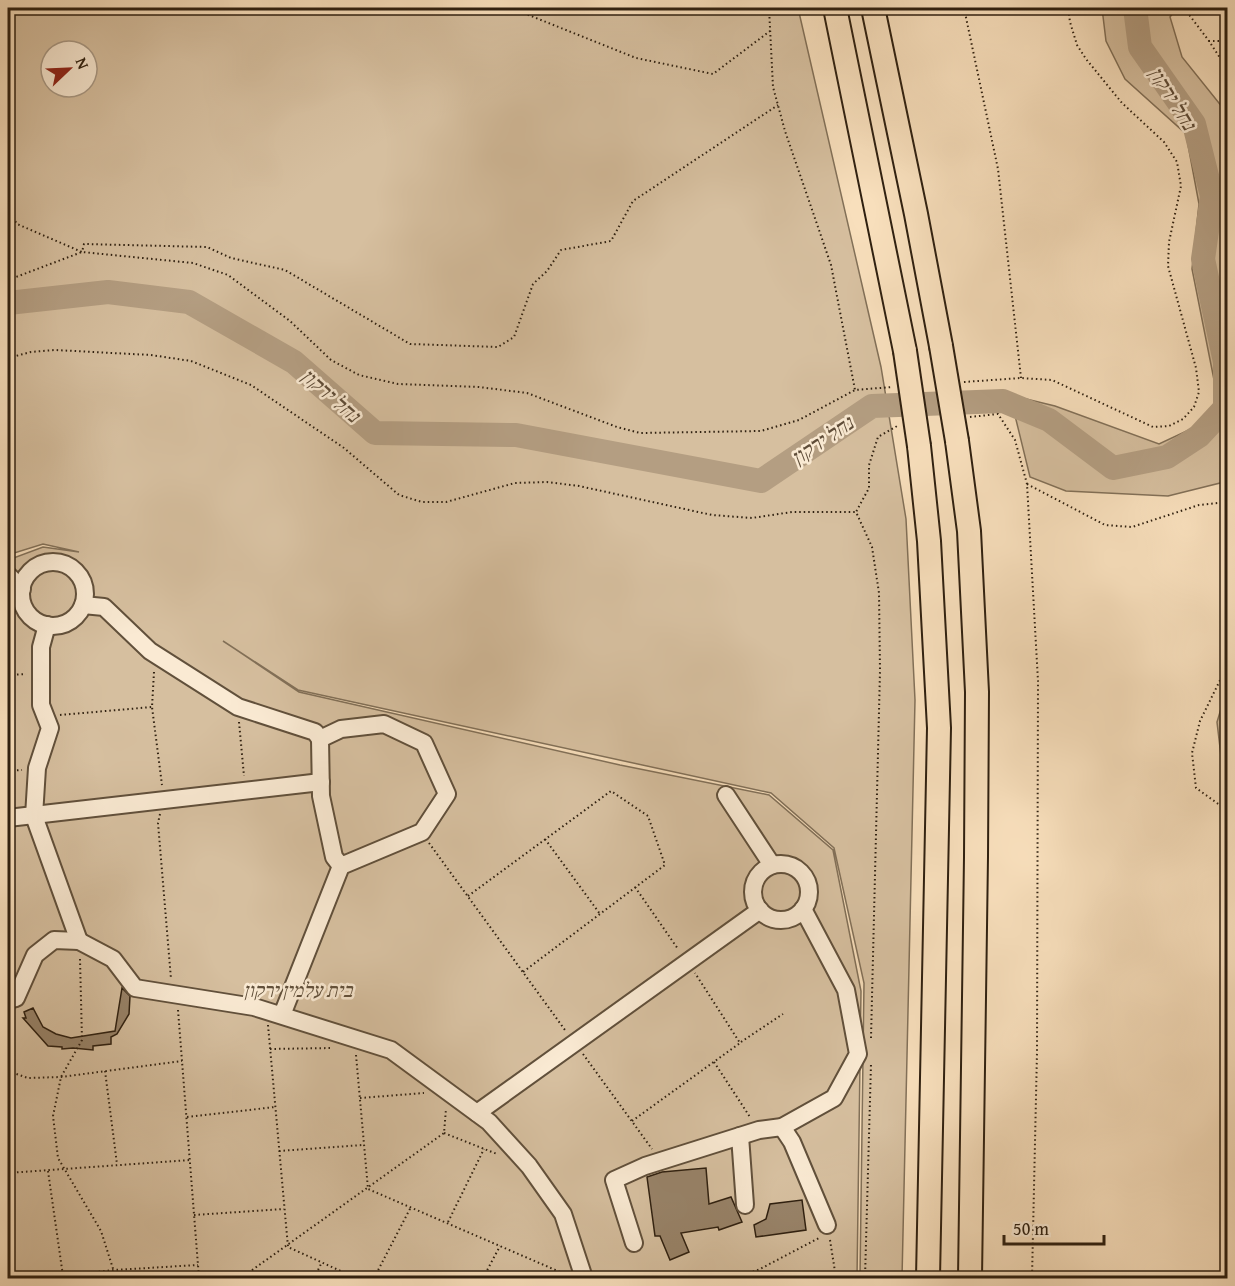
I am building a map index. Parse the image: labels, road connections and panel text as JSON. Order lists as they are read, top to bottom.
{
  "water": ["נחל ירקון"],
  "parks": ["בית עלמין ירקון"],
  "scale_bar": "50 m",
  "north": "top right"
}
